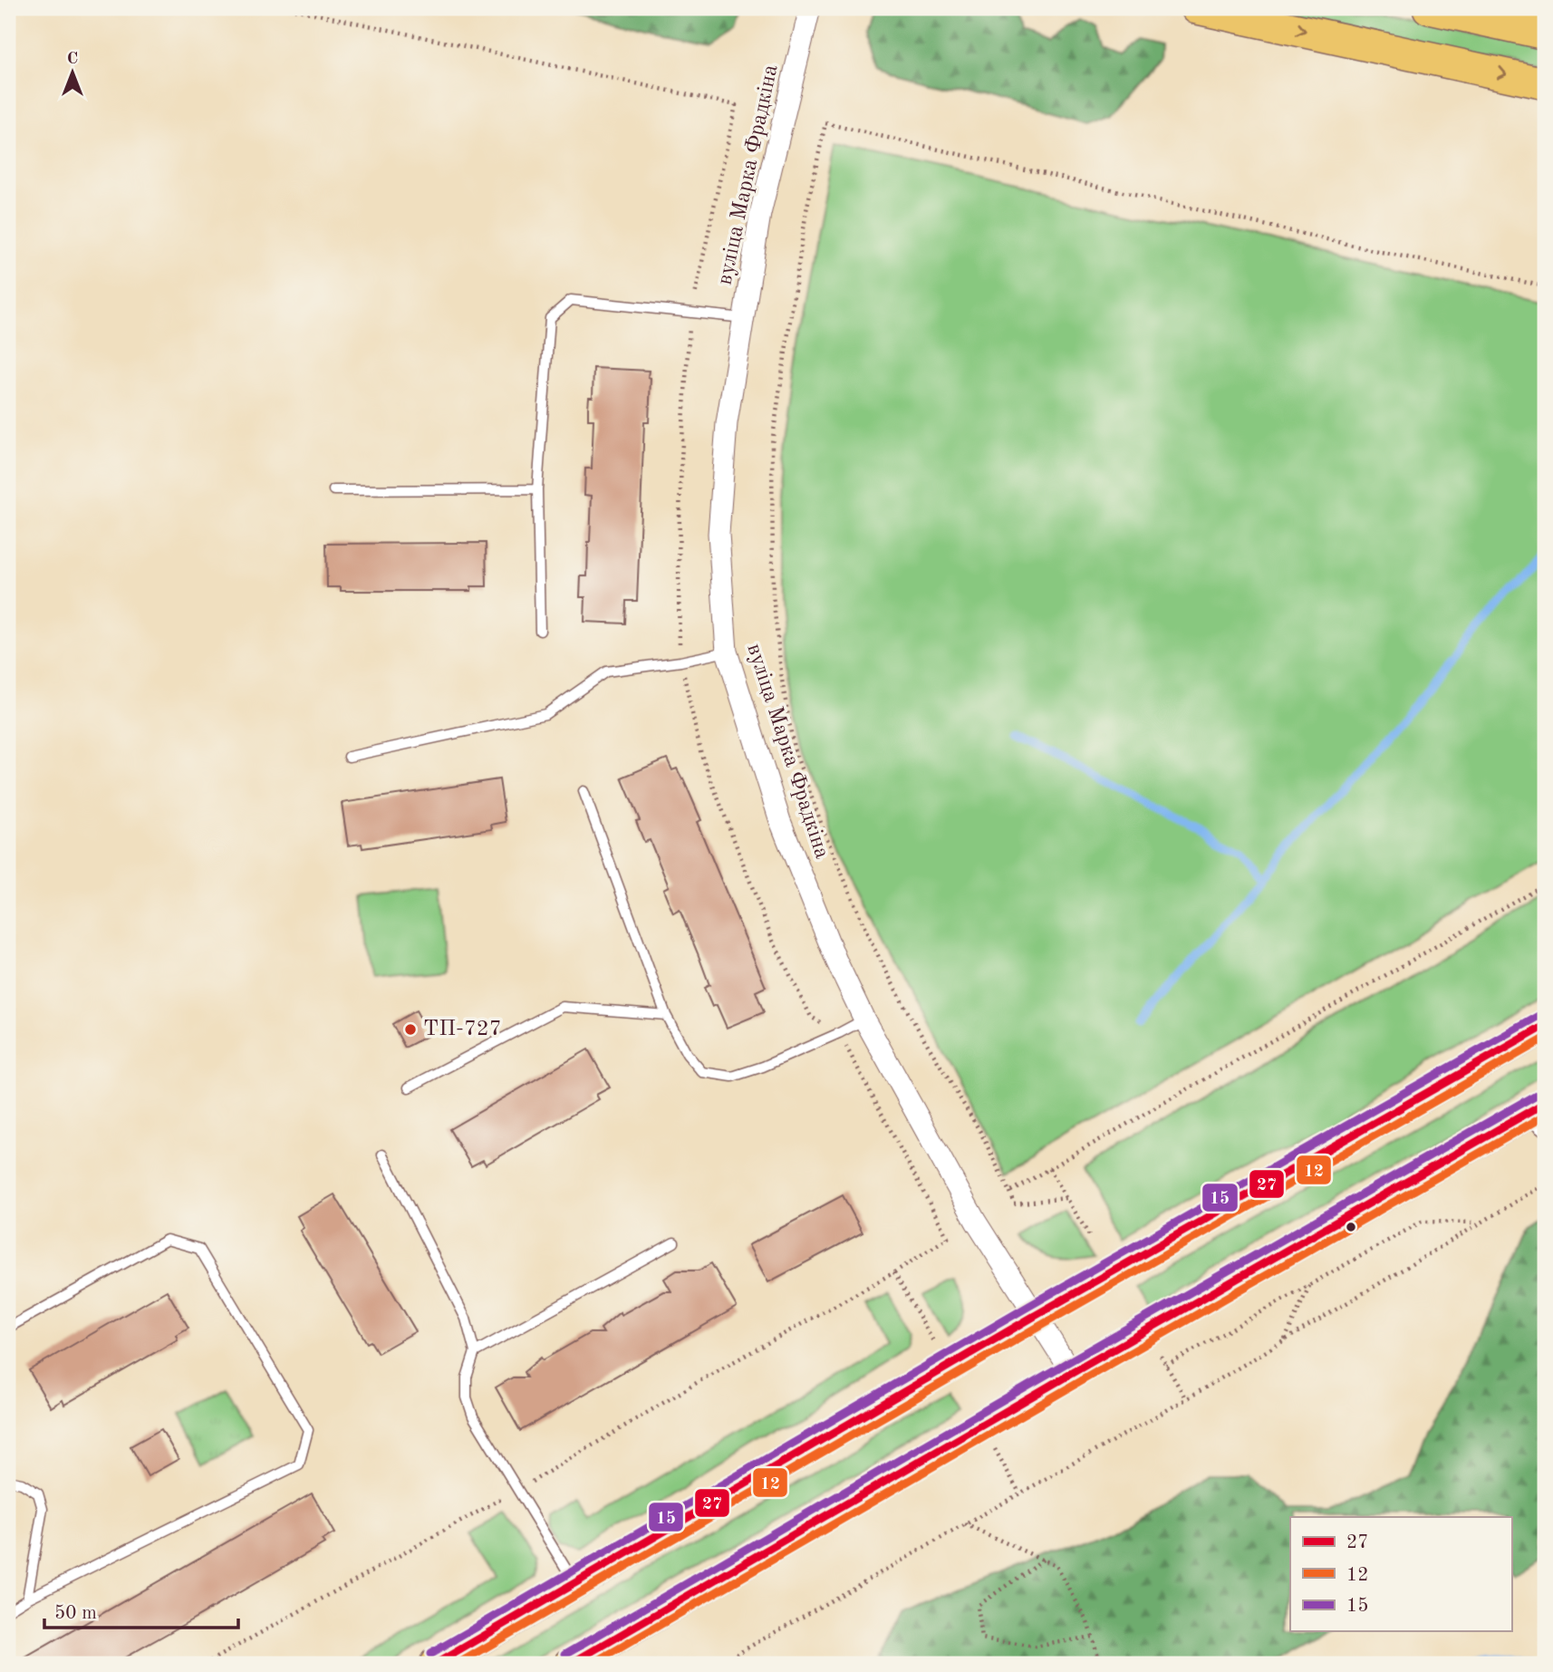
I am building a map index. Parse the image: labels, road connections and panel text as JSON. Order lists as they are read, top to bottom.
{
  "streets": {
    "street": ["вуліца Марка Фрадкіна"]
  },
  "places": ["ТП-727"],
  "lines": ["transit line 15", "transit line 27", "transit line 12"],
  "legend": ["27", "12", "15"],
  "scale_bar": "50 m",
  "north": "top"
}
